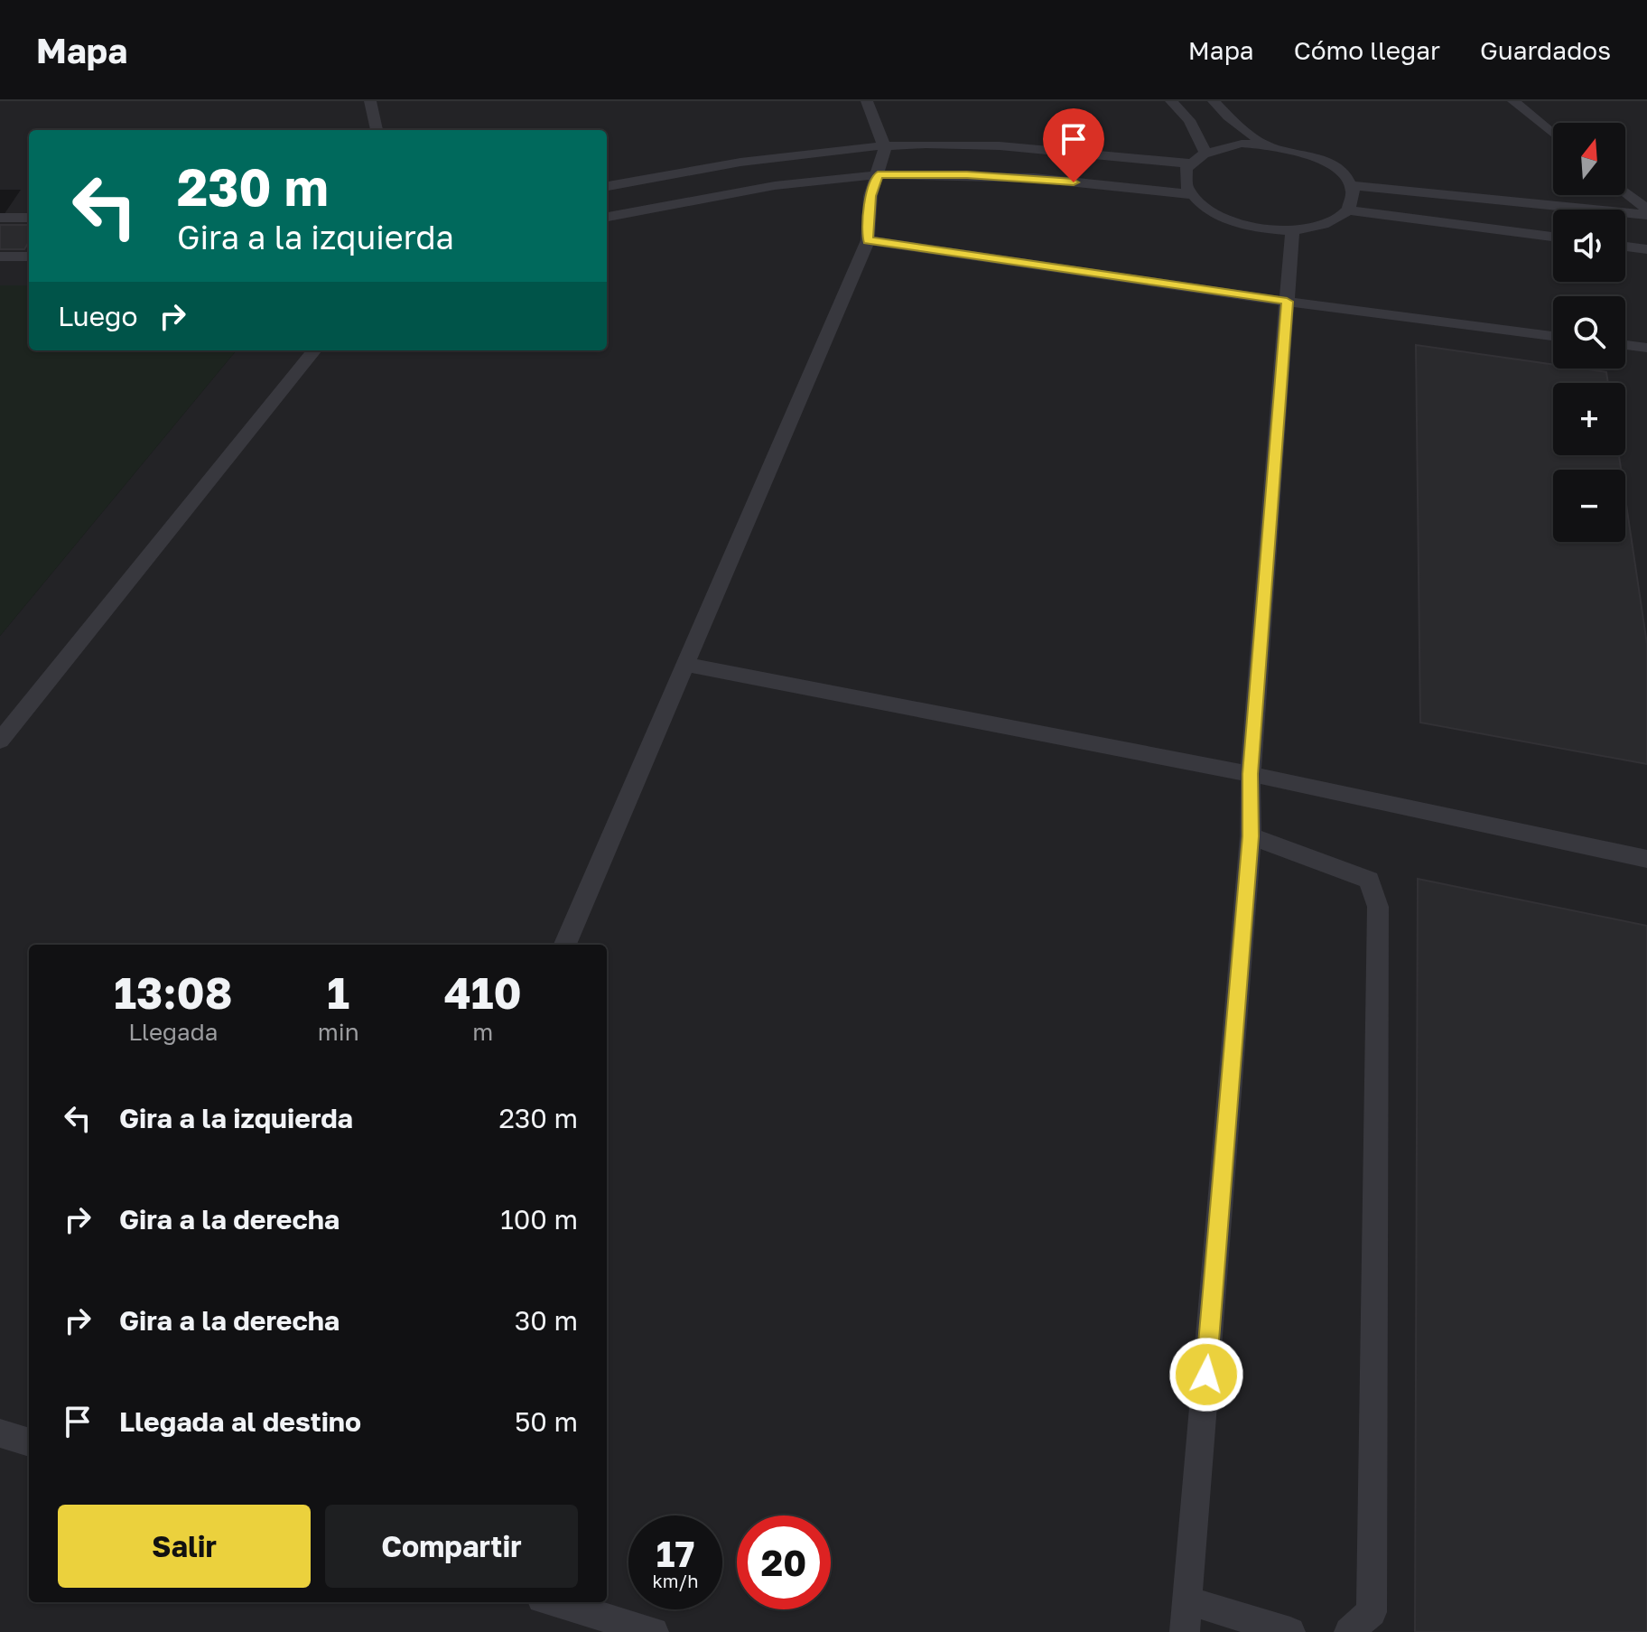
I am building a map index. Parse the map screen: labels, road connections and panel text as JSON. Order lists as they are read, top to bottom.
{
  "north": "top",
  "page": {
    "header": "Mapa",
    "nav": ["Mapa", "Cómo llegar", "Guardados"],
    "map_buttons": ["+", "−"],
    "turn": ["230 m", "Gira a la izquierda"],
    "then": "Luego",
    "eta": [
      "13:08",
      "Llegada",
      "1",
      "min",
      "410",
      "m"
    ],
    "list": [
      {
        "name": "Gira a la izquierda",
        "value": "230 m"
      },
      {
        "name": "Gira a la derecha",
        "value": "100 m"
      },
      {
        "name": "Gira a la derecha",
        "value": "30 m"
      },
      {
        "name": "Llegada al destino",
        "value": "50 m"
      }
    ],
    "buttons": ["Salir", "Compartir"],
    "speed": "17 km/h",
    "limit": "20"
  }
}
